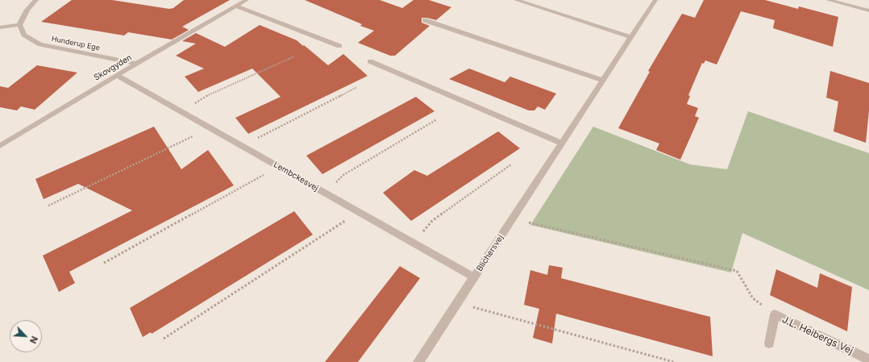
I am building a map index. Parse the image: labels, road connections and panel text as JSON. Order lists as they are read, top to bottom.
{
  "streets": {
    "street": [
      "Hunderup Ege",
      "Skovgyden",
      "Lembckesvej",
      "Blichersvej",
      "J.L. Heibergs Vej"
    ]
  },
  "crossings": [
    ["Hunderup Ege", "Skovgyden"],
    ["Skovgyden", "Lembckesvej"],
    ["Lembckesvej", "Blichersvej"]
  ],
  "north": "bottom right"
}
